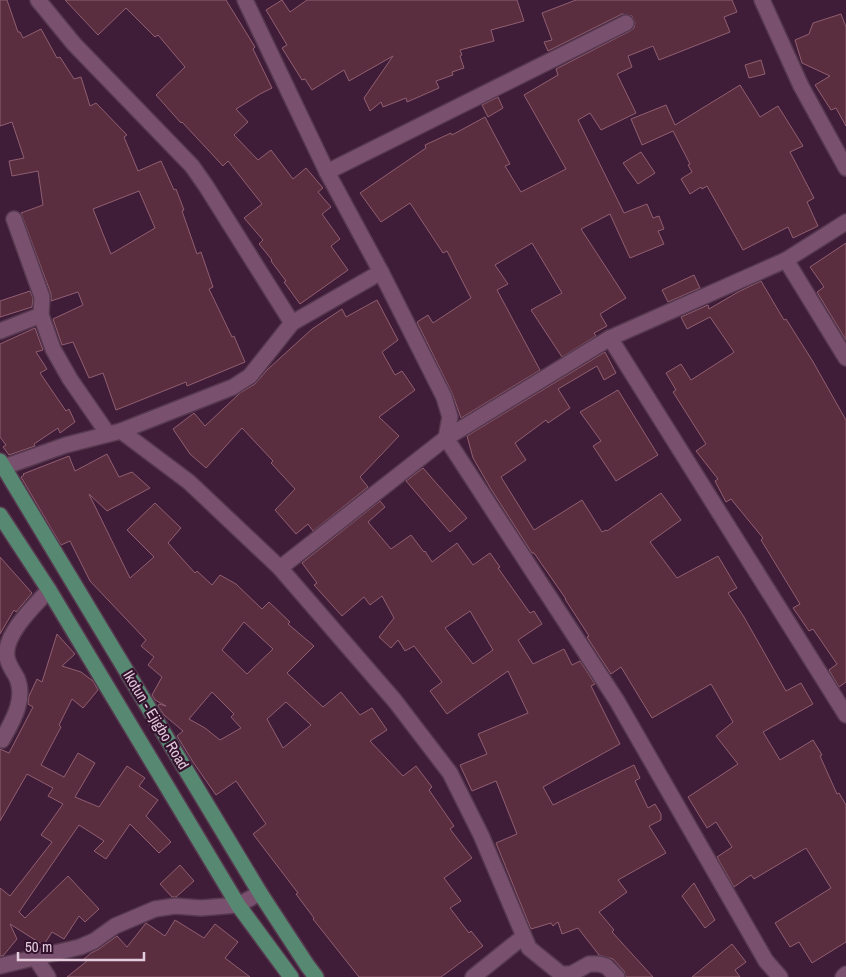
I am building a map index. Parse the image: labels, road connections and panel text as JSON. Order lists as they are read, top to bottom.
{
  "streets": {
    "main road": ["Ikotun - Ejigbo Road"]
  },
  "scale_bar": "50 m"
}
